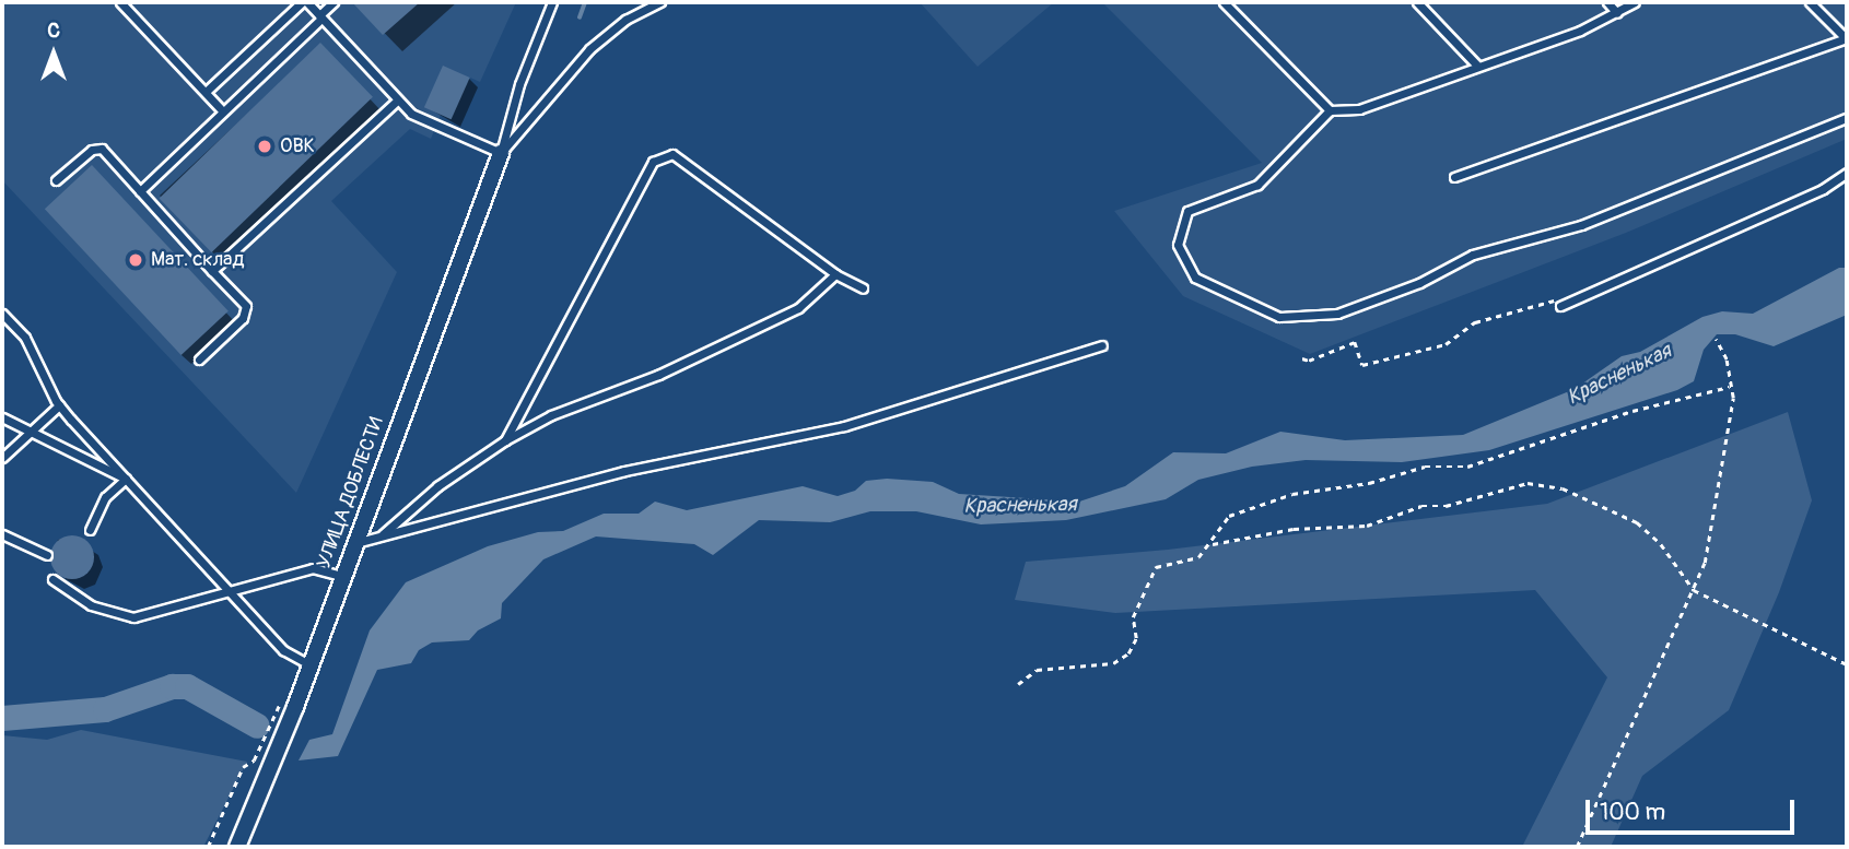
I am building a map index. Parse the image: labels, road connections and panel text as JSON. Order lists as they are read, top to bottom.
{
  "streets": {
    "street": ["УЛИЦА ДОБЛЕСТИ"]
  },
  "water": ["Красненькая"],
  "places": ["ОВК", "Мат. склад"],
  "scale_bar": "100 m",
  "north": "top"
}
